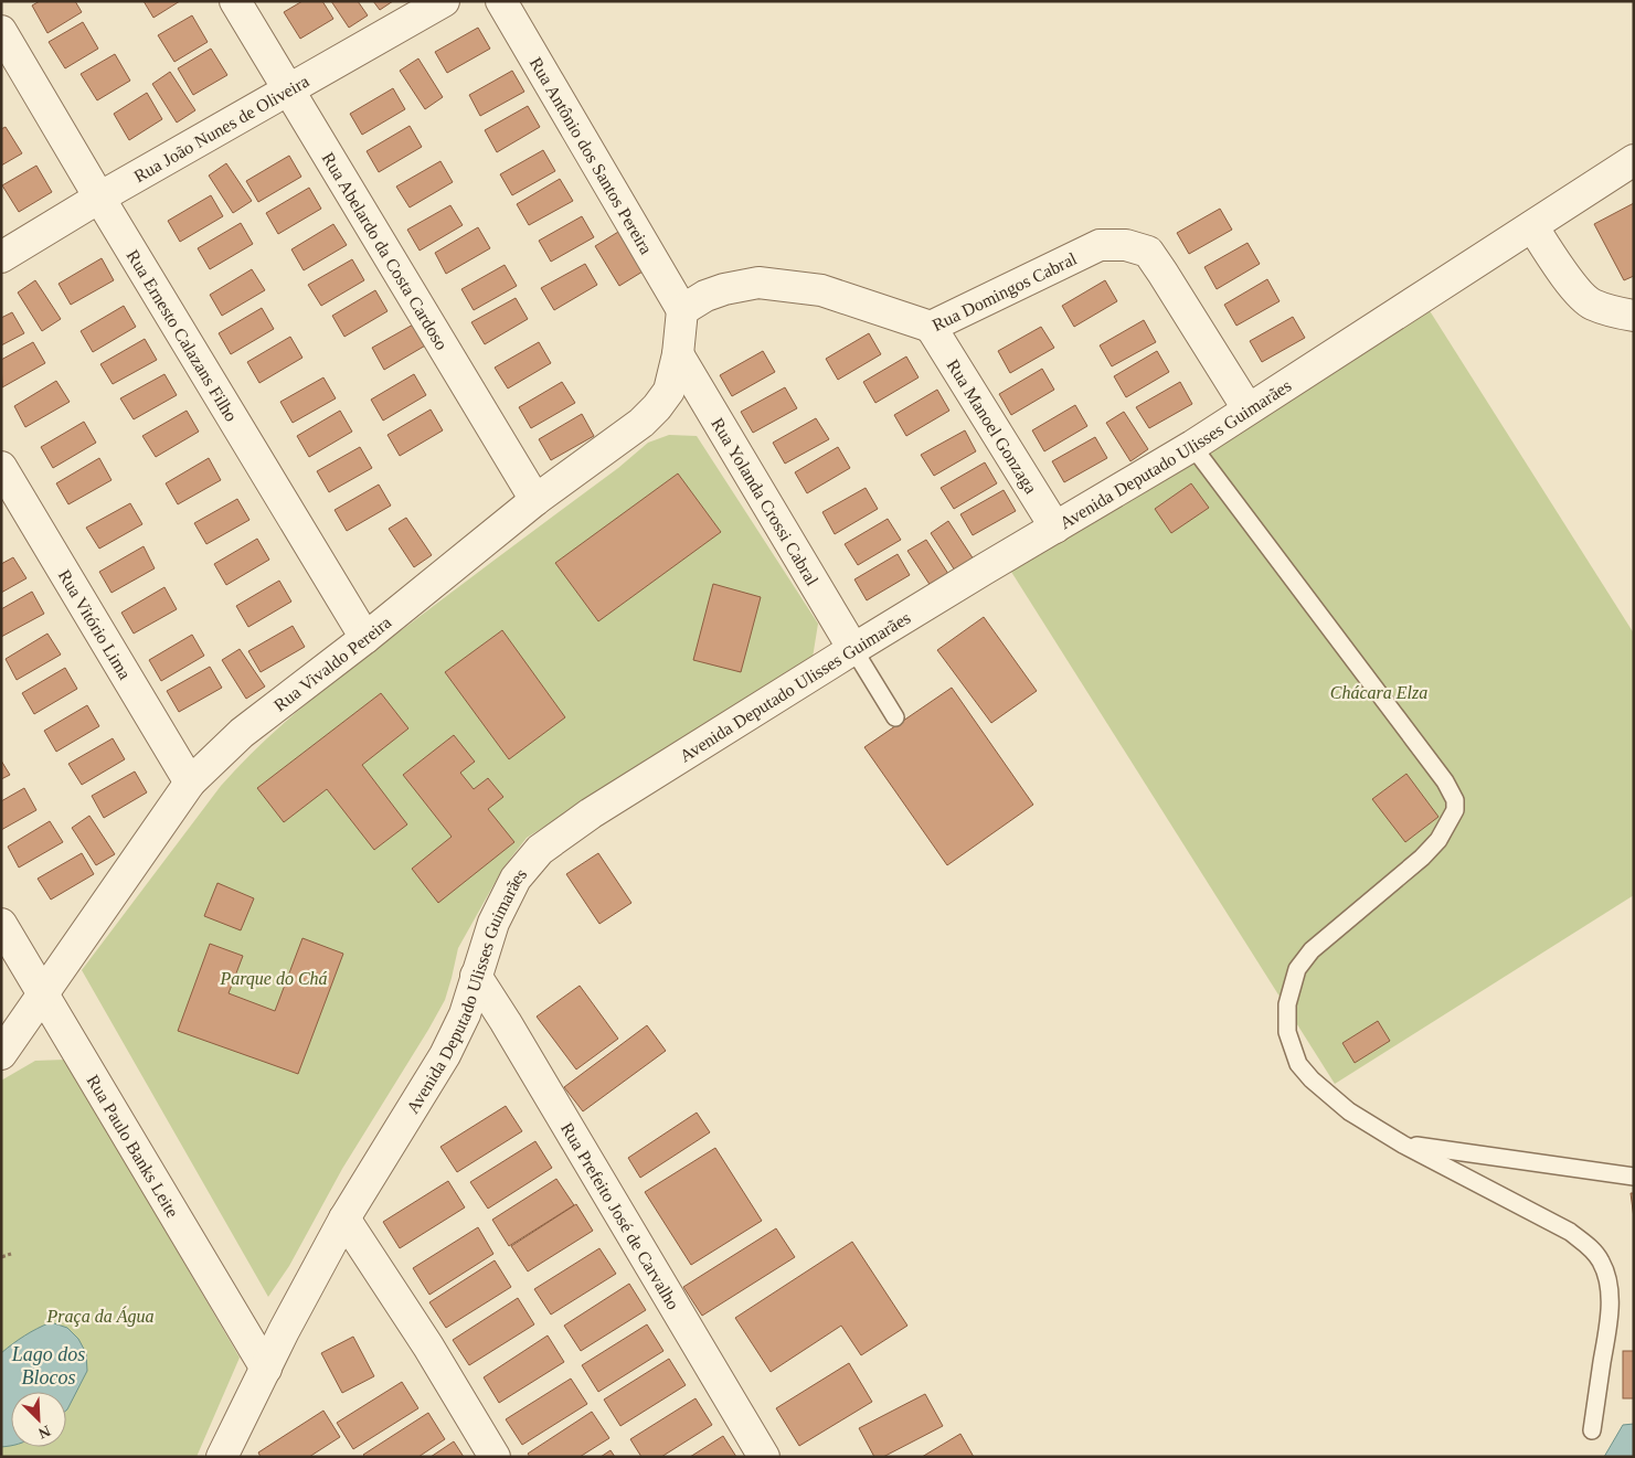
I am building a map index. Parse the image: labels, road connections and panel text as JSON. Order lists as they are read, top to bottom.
{
  "streets": {
    "street": [
      "Rua João Nunes de Oliveira",
      "Rua Antônio dos Santos Pereira",
      "Rua Abelardo da Costa Cardoso",
      "Rua Domingos Cabral",
      "Rua Ernesto Calazans Filho",
      "Rua Manoel Gonzaga",
      "Avenida Deputado Ulisses Guimarães",
      "Rua Yolanda Crossi Cabral",
      "Rua Vitório Lima",
      "Rua Vivaldo Pereira",
      "Rua Paulo Banks Leite",
      "Rua Prefeito José de Carvalho"
    ]
  },
  "crossings": [
    ["Rua João Nunes de Oliveira", "Rua Abelardo da Costa Cardoso"],
    ["Rua João Nunes de Oliveira", "Rua Ernesto Calazans Filho"],
    ["Rua Antônio dos Santos Pereira", "Rua Domingos Cabral"],
    ["Rua Antônio dos Santos Pereira", "Rua Vivaldo Pereira"],
    ["Rua Abelardo da Costa Cardoso", "Rua Vivaldo Pereira"],
    ["Rua Domingos Cabral", "Rua Manoel Gonzaga"],
    ["Rua Domingos Cabral", "Avenida Deputado Ulisses Guimarães"],
    ["Rua Domingos Cabral", "Rua Vivaldo Pereira"],
    ["Rua Ernesto Calazans Filho", "Rua Vivaldo Pereira"],
    ["Rua Manoel Gonzaga", "Avenida Deputado Ulisses Guimarães"],
    ["Avenida Deputado Ulisses Guimarães", "Rua Yolanda Crossi Cabral"],
    ["Avenida Deputado Ulisses Guimarães", "Rua Paulo Banks Leite"],
    ["Avenida Deputado Ulisses Guimarães", "Rua Prefeito José de Carvalho"],
    ["Rua Yolanda Crossi Cabral", "Rua Vivaldo Pereira"],
    ["Rua Vitório Lima", "Rua Vivaldo Pereira"],
    ["Rua Vivaldo Pereira", "Rua Paulo Banks Leite"]
  ],
  "water": ["Lago dos Blocos"],
  "parks": ["Chácara Elza", "Parque do Chá", "Praça da Água"],
  "north": "bottom right"
}
